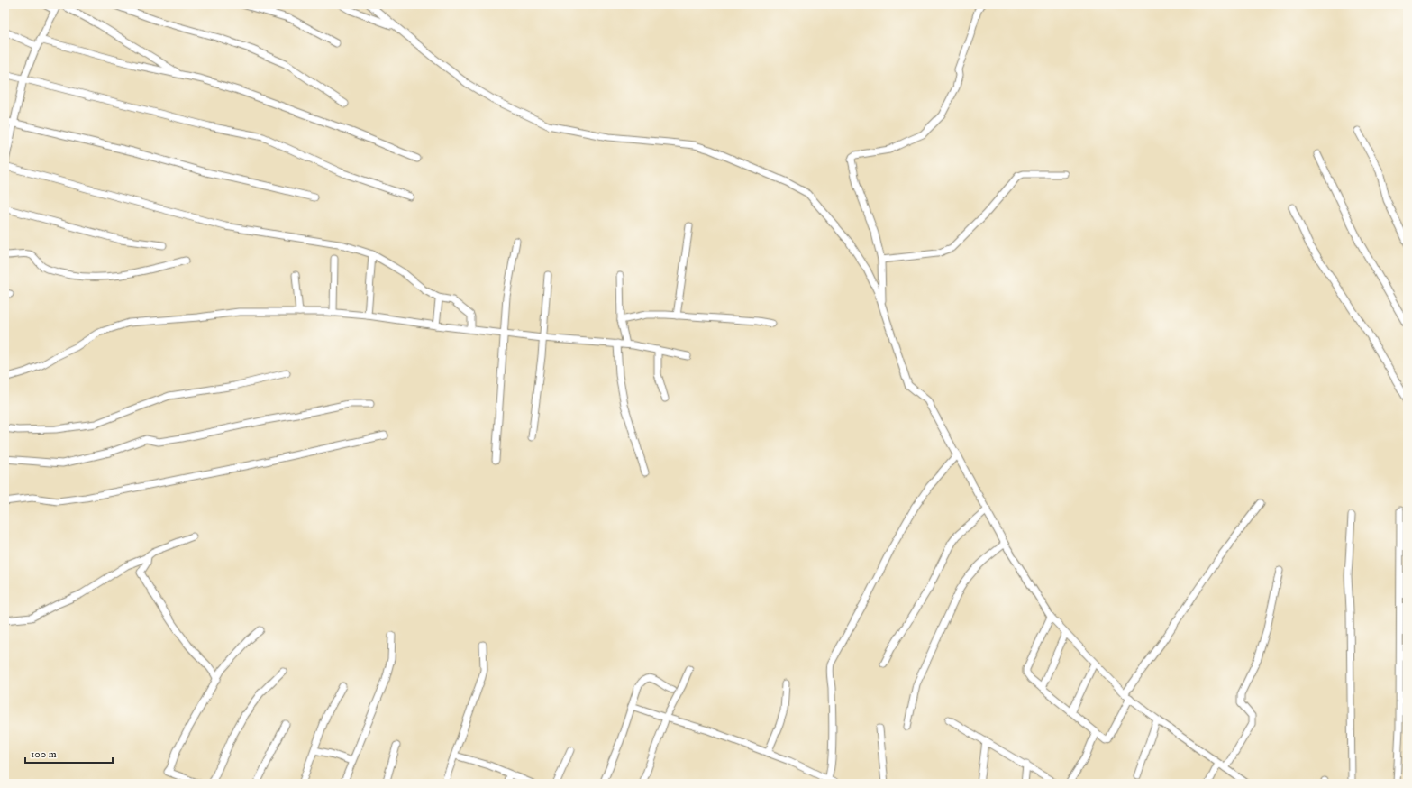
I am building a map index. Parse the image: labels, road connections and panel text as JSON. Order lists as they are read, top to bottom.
{
  "scale_bar": "100 m"
}
